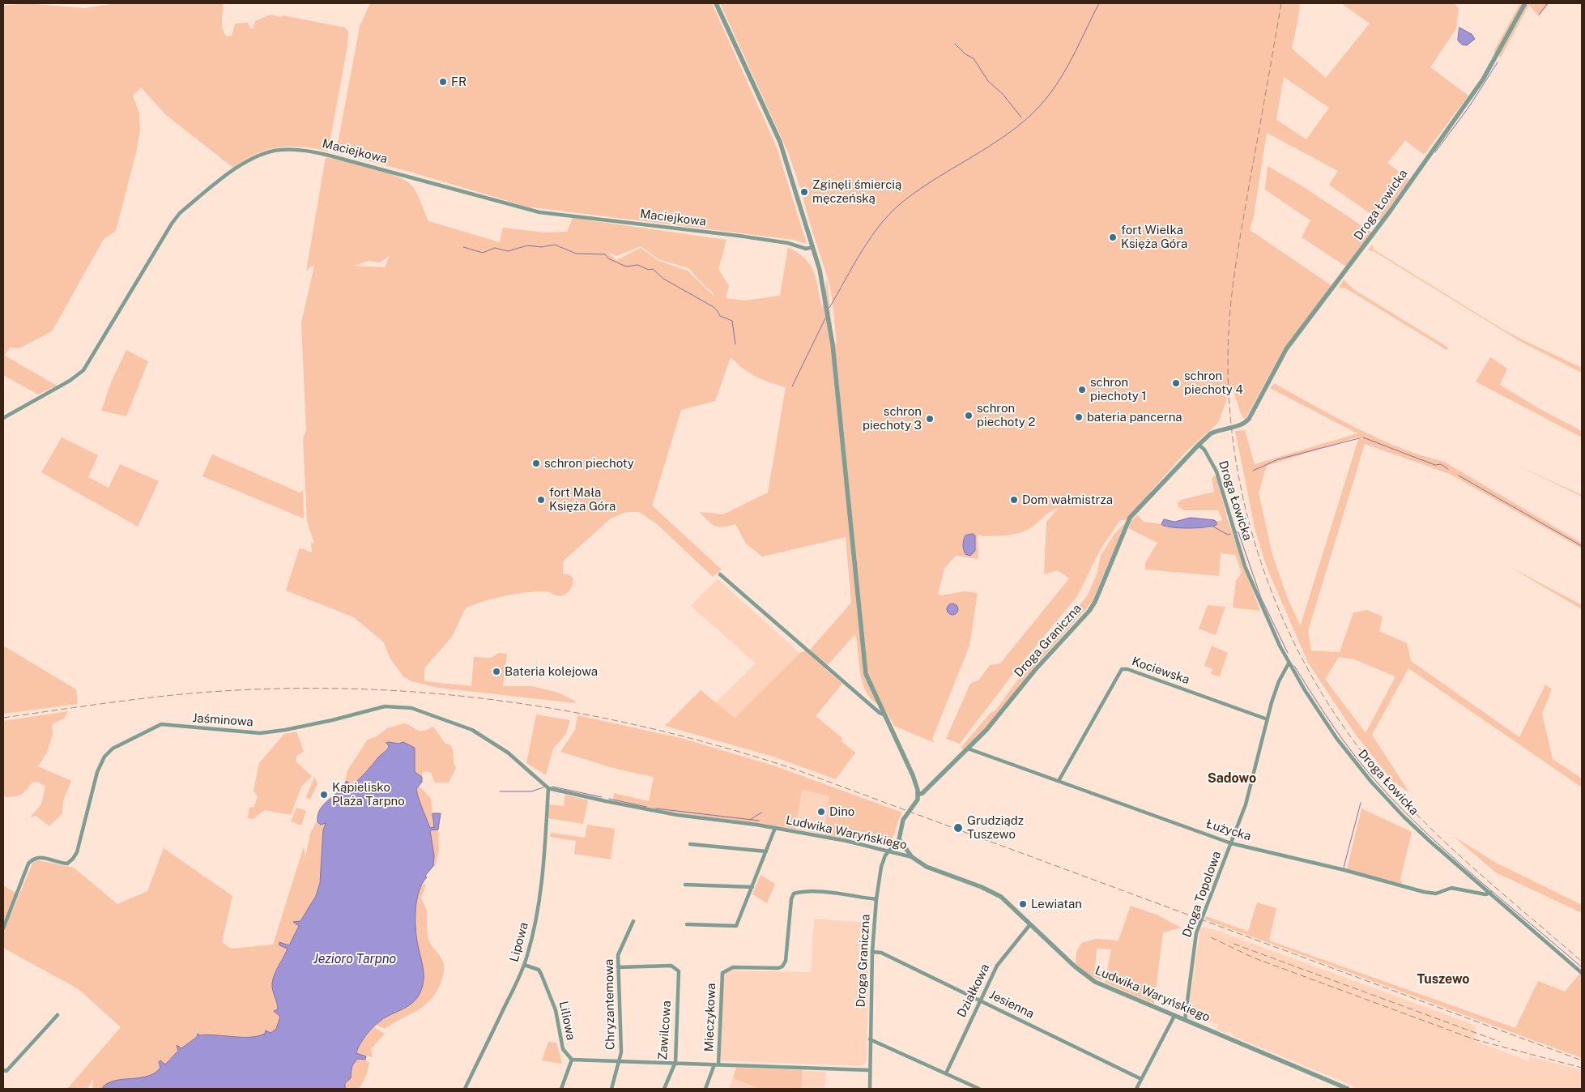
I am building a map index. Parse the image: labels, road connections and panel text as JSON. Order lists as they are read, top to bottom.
{
  "streets": {
    "street": [
      "Maciejkowa",
      "Droga Łowicka",
      "Droga Graniczna",
      "Kociewska",
      "Jaśminowa",
      "Łużycka",
      "Ludwika Waryńskiego",
      "Droga Topolowa",
      "Lipowa",
      "Działkowa",
      "Chryzantemowa",
      "Jesienna",
      "Mieczykowa",
      "Liliowa",
      "Zawilcowa"
    ]
  },
  "crossings": [
    ["Droga Łowicka", "Droga Graniczna"],
    ["Droga Łowicka", "Łużycka"],
    ["Droga Łowicka", "Droga Topolowa"],
    ["Droga Graniczna", "Łużycka"],
    ["Droga Graniczna", "Ludwika Waryńskiego"],
    ["Droga Graniczna", "Jesienna"],
    ["Droga Graniczna", "Mieczykowa"],
    ["Kociewska", "Łużycka"],
    ["Kociewska", "Droga Topolowa"],
    ["Jaśminowa", "Ludwika Waryńskiego"],
    ["Jaśminowa", "Lipowa"],
    ["Łużycka", "Droga Topolowa"],
    ["Ludwika Waryńskiego", "Droga Topolowa"],
    ["Ludwika Waryńskiego", "Lipowa"],
    ["Ludwika Waryńskiego", "Działkowa"],
    ["Lipowa", "Liliowa"],
    ["Działkowa", "Jesienna"],
    ["Chryzantemowa", "Mieczykowa"],
    ["Chryzantemowa", "Zawilcowa"],
    ["Mieczykowa", "Liliowa"],
    ["Mieczykowa", "Zawilcowa"]
  ],
  "districts": ["Sadowo", "Tuszewo"],
  "water": ["Jezioro Tarpno"],
  "places": [
    "FR",
    "Zginęli śmiercią męczeńską",
    "fort Wielka Księża Góra",
    "schron piechoty 4",
    "schron piechoty 1",
    "schron piechoty 2",
    "bateria pancerna",
    "schron piechoty 3",
    "schron piechoty",
    "fort Mała Księża Góra",
    "Dom wałmistrza",
    "Bateria kolejowa",
    "Kąpielisko Plaża Tarpno",
    "Dino",
    "Grudziądz Tuszewo",
    "Lewiatan"
  ]
}
